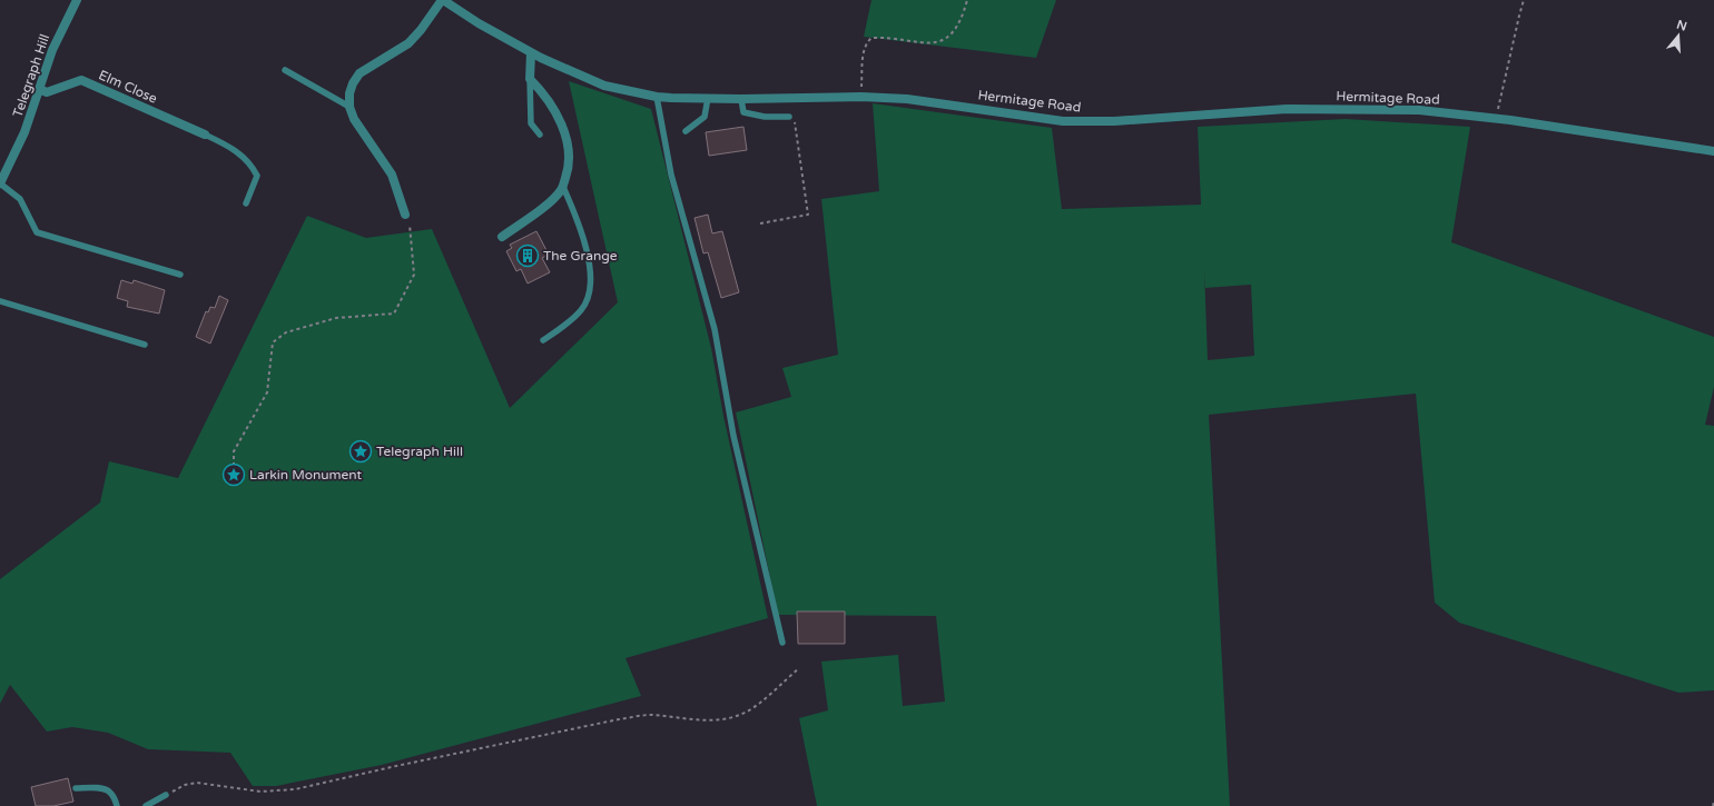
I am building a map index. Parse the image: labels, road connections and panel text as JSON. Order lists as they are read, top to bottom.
{
  "streets": {
    "street": ["Telegraph Hill", "Elm Close", "Hermitage Road"]
  },
  "crossings": [
    ["Telegraph Hill", "Elm Close"]
  ],
  "places": {
    "building": ["The Grange"],
    "place": ["Telegraph Hill", "Larkin Monument"]
  },
  "north": "top"
}
